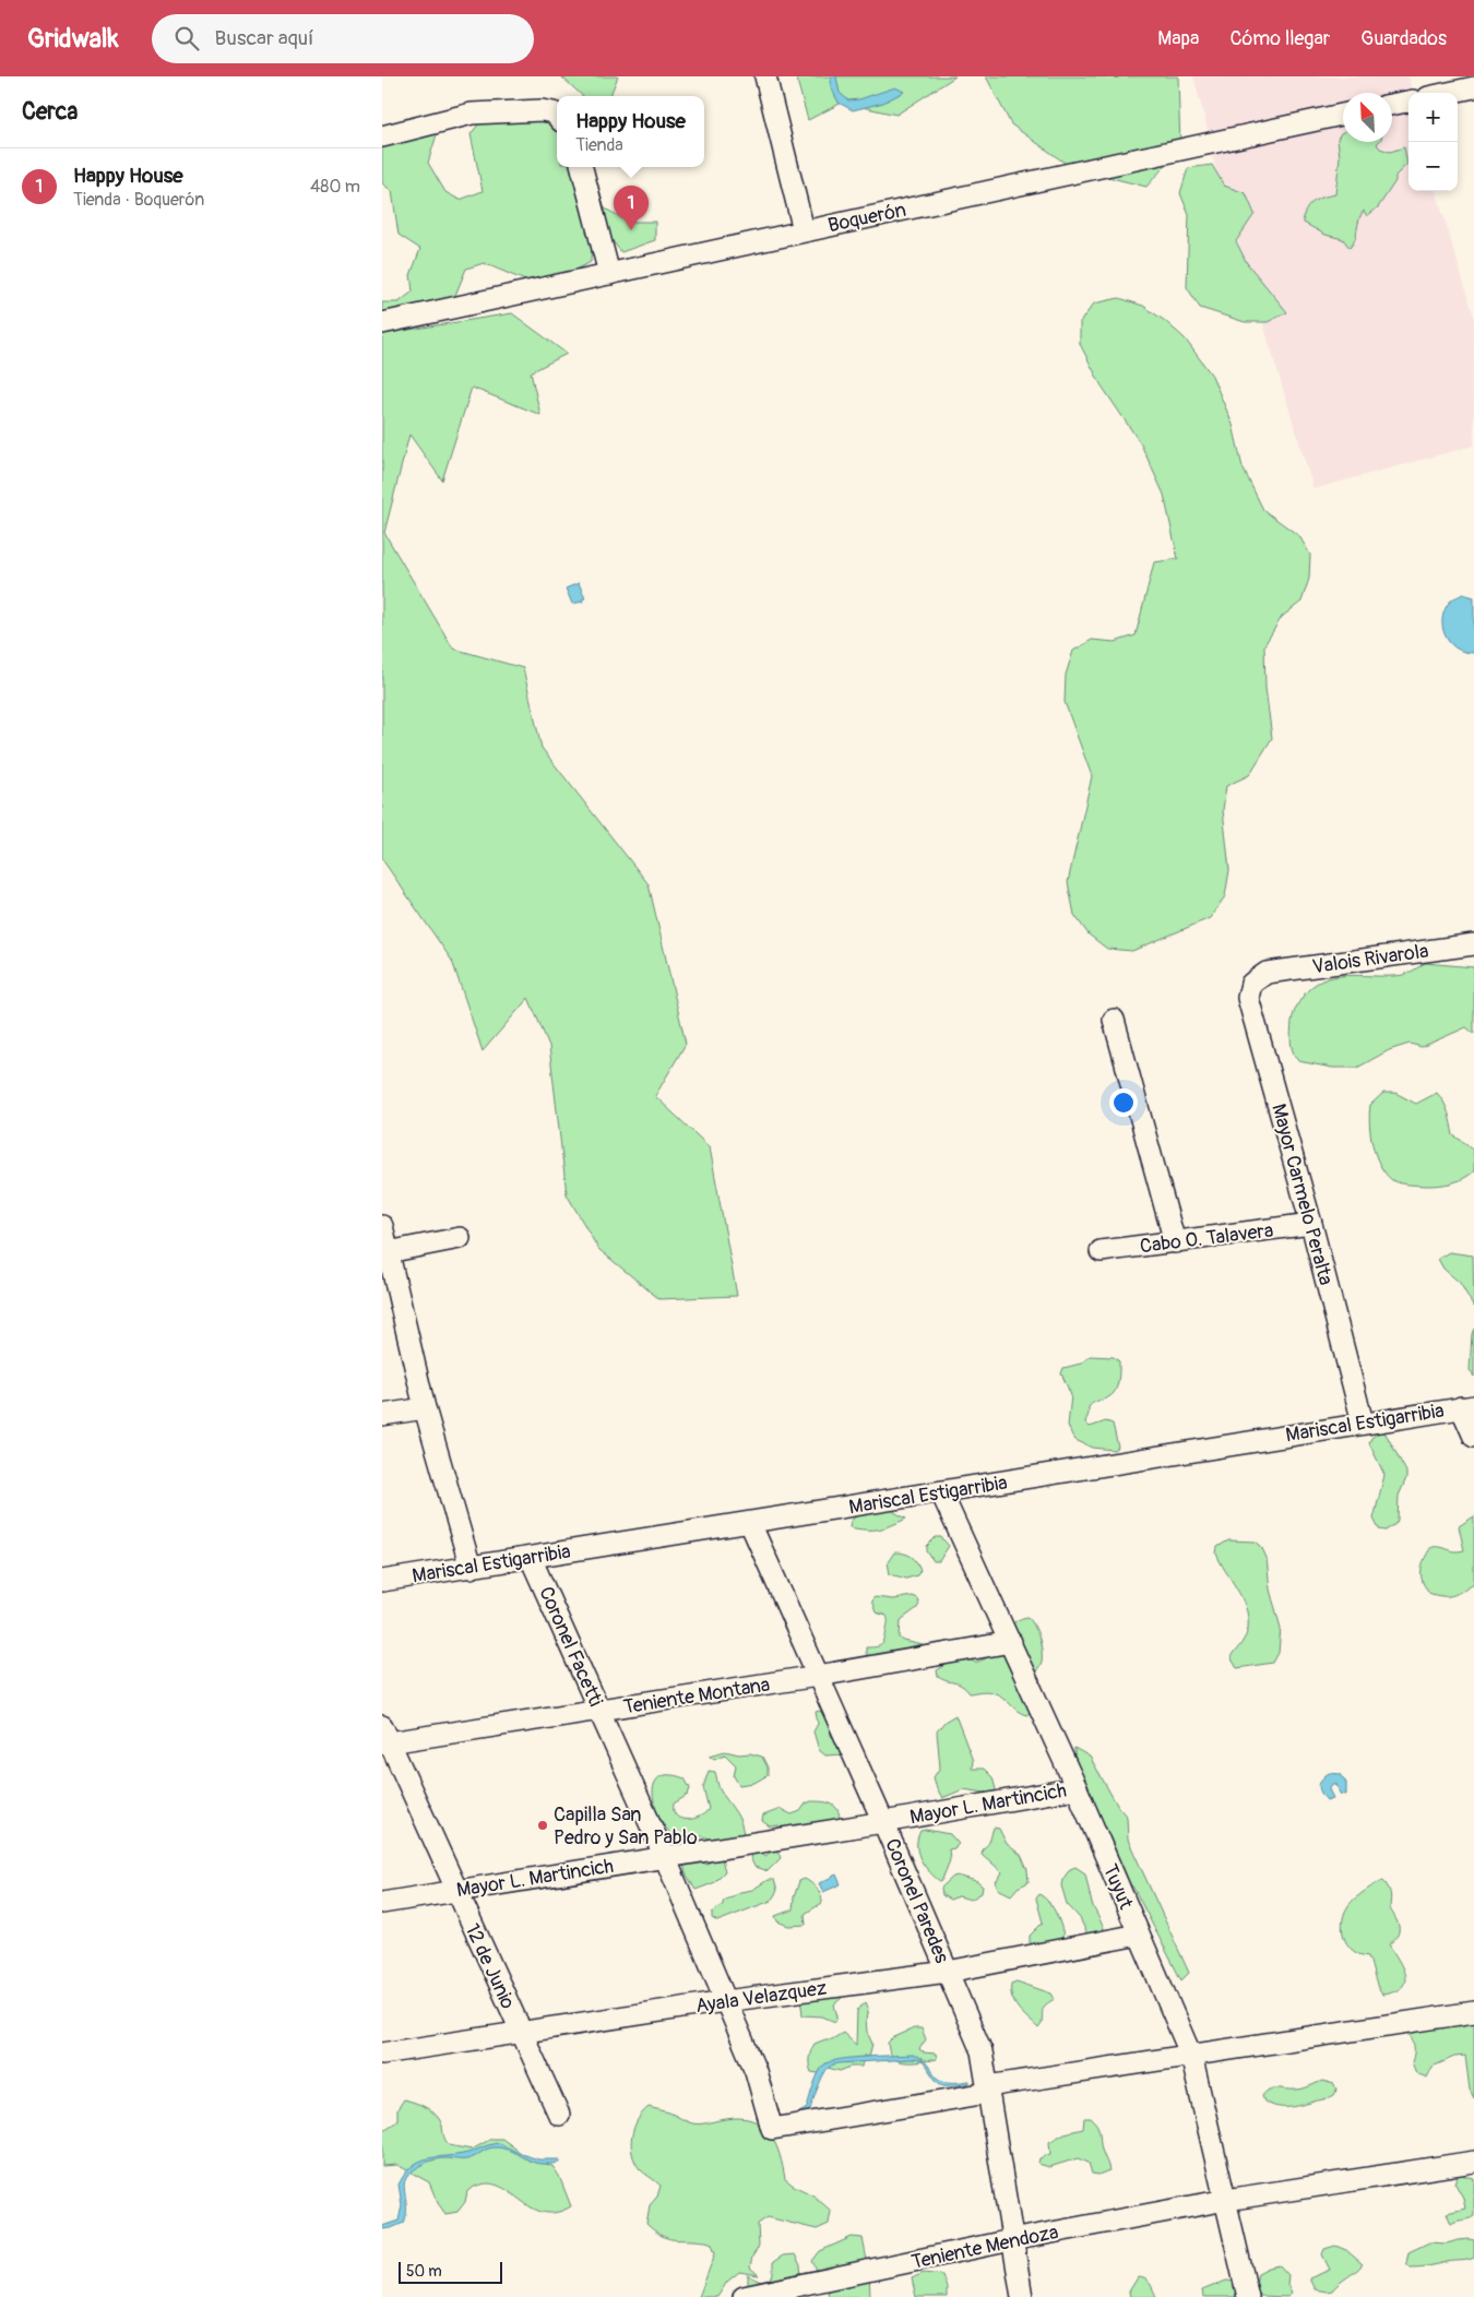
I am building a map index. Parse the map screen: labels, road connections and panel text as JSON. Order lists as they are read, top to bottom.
{
  "streets": {
    "street": [
      "Boquerón",
      "Valois Rivarola",
      "Mayor Carmelo Peralta",
      "Cabo O. Talavera",
      "Mariscal Estigarribia",
      "Coronel Facetti",
      "Teniente Montana",
      "Mayor L. Martincich",
      "Tuyut",
      "Coronel Paredes",
      "12 de Junio",
      "Ayala Velazquez",
      "Teniente Mendoza"
    ]
  },
  "crossings": [
    ["Valois Rivarola", "Mayor Carmelo Peralta"],
    ["Mayor Carmelo Peralta", "Cabo O. Talavera"],
    ["Mayor Carmelo Peralta", "Mariscal Estigarribia"],
    ["Mariscal Estigarribia", "Coronel Facetti"],
    ["Mariscal Estigarribia", "Tuyut"],
    ["Mariscal Estigarribia", "Coronel Paredes"],
    ["Coronel Facetti", "Teniente Montana"],
    ["Coronel Facetti", "Mayor L. Martincich"],
    ["Coronel Facetti", "Coronel Paredes"],
    ["Coronel Facetti", "Ayala Velazquez"],
    ["Teniente Montana", "Tuyut"],
    ["Teniente Montana", "Coronel Paredes"],
    ["Teniente Montana", "12 de Junio"],
    ["Mayor L. Martincich", "Tuyut"],
    ["Mayor L. Martincich", "Coronel Paredes"],
    ["Mayor L. Martincich", "12 de Junio"],
    ["Tuyut", "Ayala Velazquez"],
    ["Tuyut", "Teniente Mendoza"],
    ["Coronel Paredes", "Ayala Velazquez"],
    ["Coronel Paredes", "Teniente Mendoza"],
    ["12 de Junio", "Ayala Velazquez"]
  ],
  "places": ["Capilla San Pedro y San Pablo"],
  "scale_bar": "50 m",
  "north": "top left",
  "page": {
    "header": "Gridwalk",
    "search": "Buscar aquí",
    "nav": ["Mapa", "Cómo llegar", "Guardados"],
    "heading": "Cerca",
    "map_buttons": ["+", "−"],
    "popup": ["Happy House", "Tienda"],
    "list": [
      {
        "mark": "1",
        "name": "Happy House",
        "note": "Tienda · Boquerón",
        "value": "480 m"
      }
    ],
    "pins": "1",
    "scale": "50 m"
  }
}
